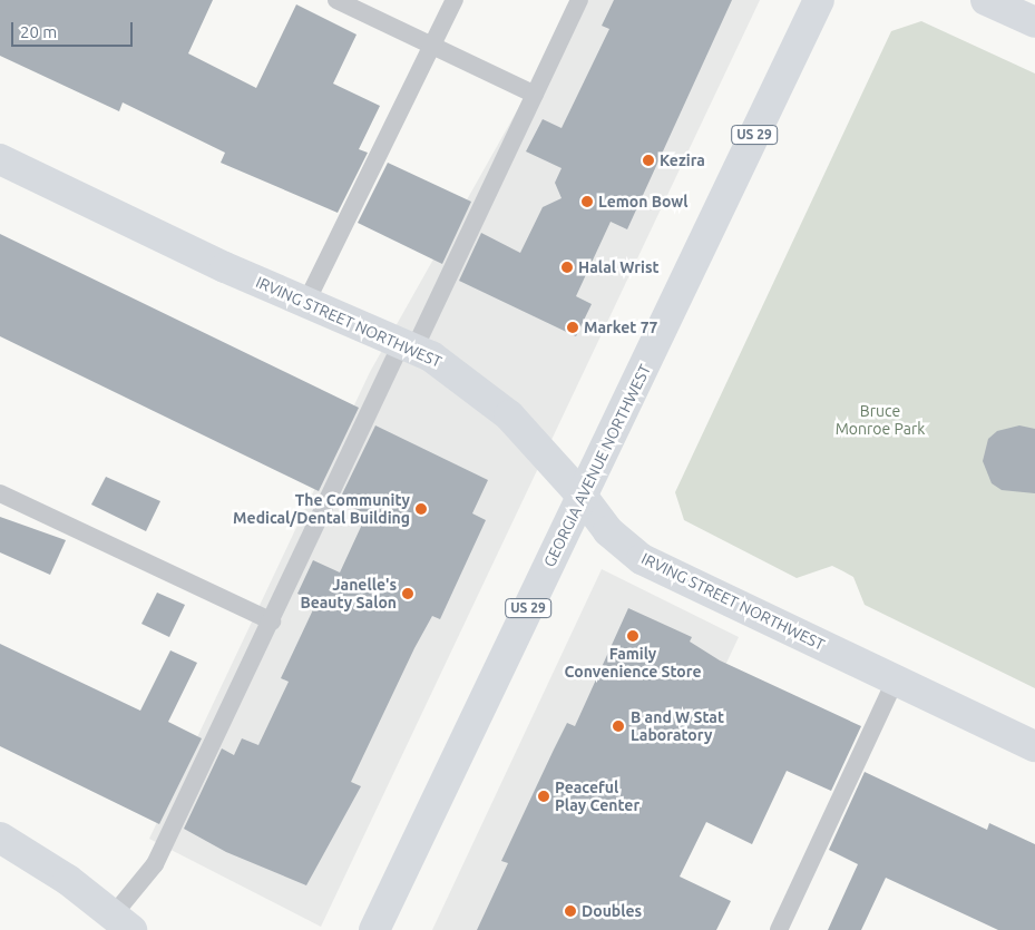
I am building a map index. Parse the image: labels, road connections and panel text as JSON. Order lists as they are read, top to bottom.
{
  "streets": {
    "main road": ["US 29", "IRVING STREET NORTHWEST", "GEORGIA AVENUE NORTHWEST"]
  },
  "crossings": [
    ["IRVING STREET NORTHWEST", "GEORGIA AVENUE NORTHWEST"]
  ],
  "parks": ["Bruce Monroe Park"],
  "places": [
    "Kezira",
    "Lemon Bowl",
    "Halal Wrist",
    "Market 77",
    "The Community Medical/Dental Building",
    "Janelle's Beauty Salon",
    "Family Convenience Store",
    "B and W Stat Laboratory",
    "Peaceful Play Center",
    "Doubles"
  ],
  "scale_bar": "20 m"
}
